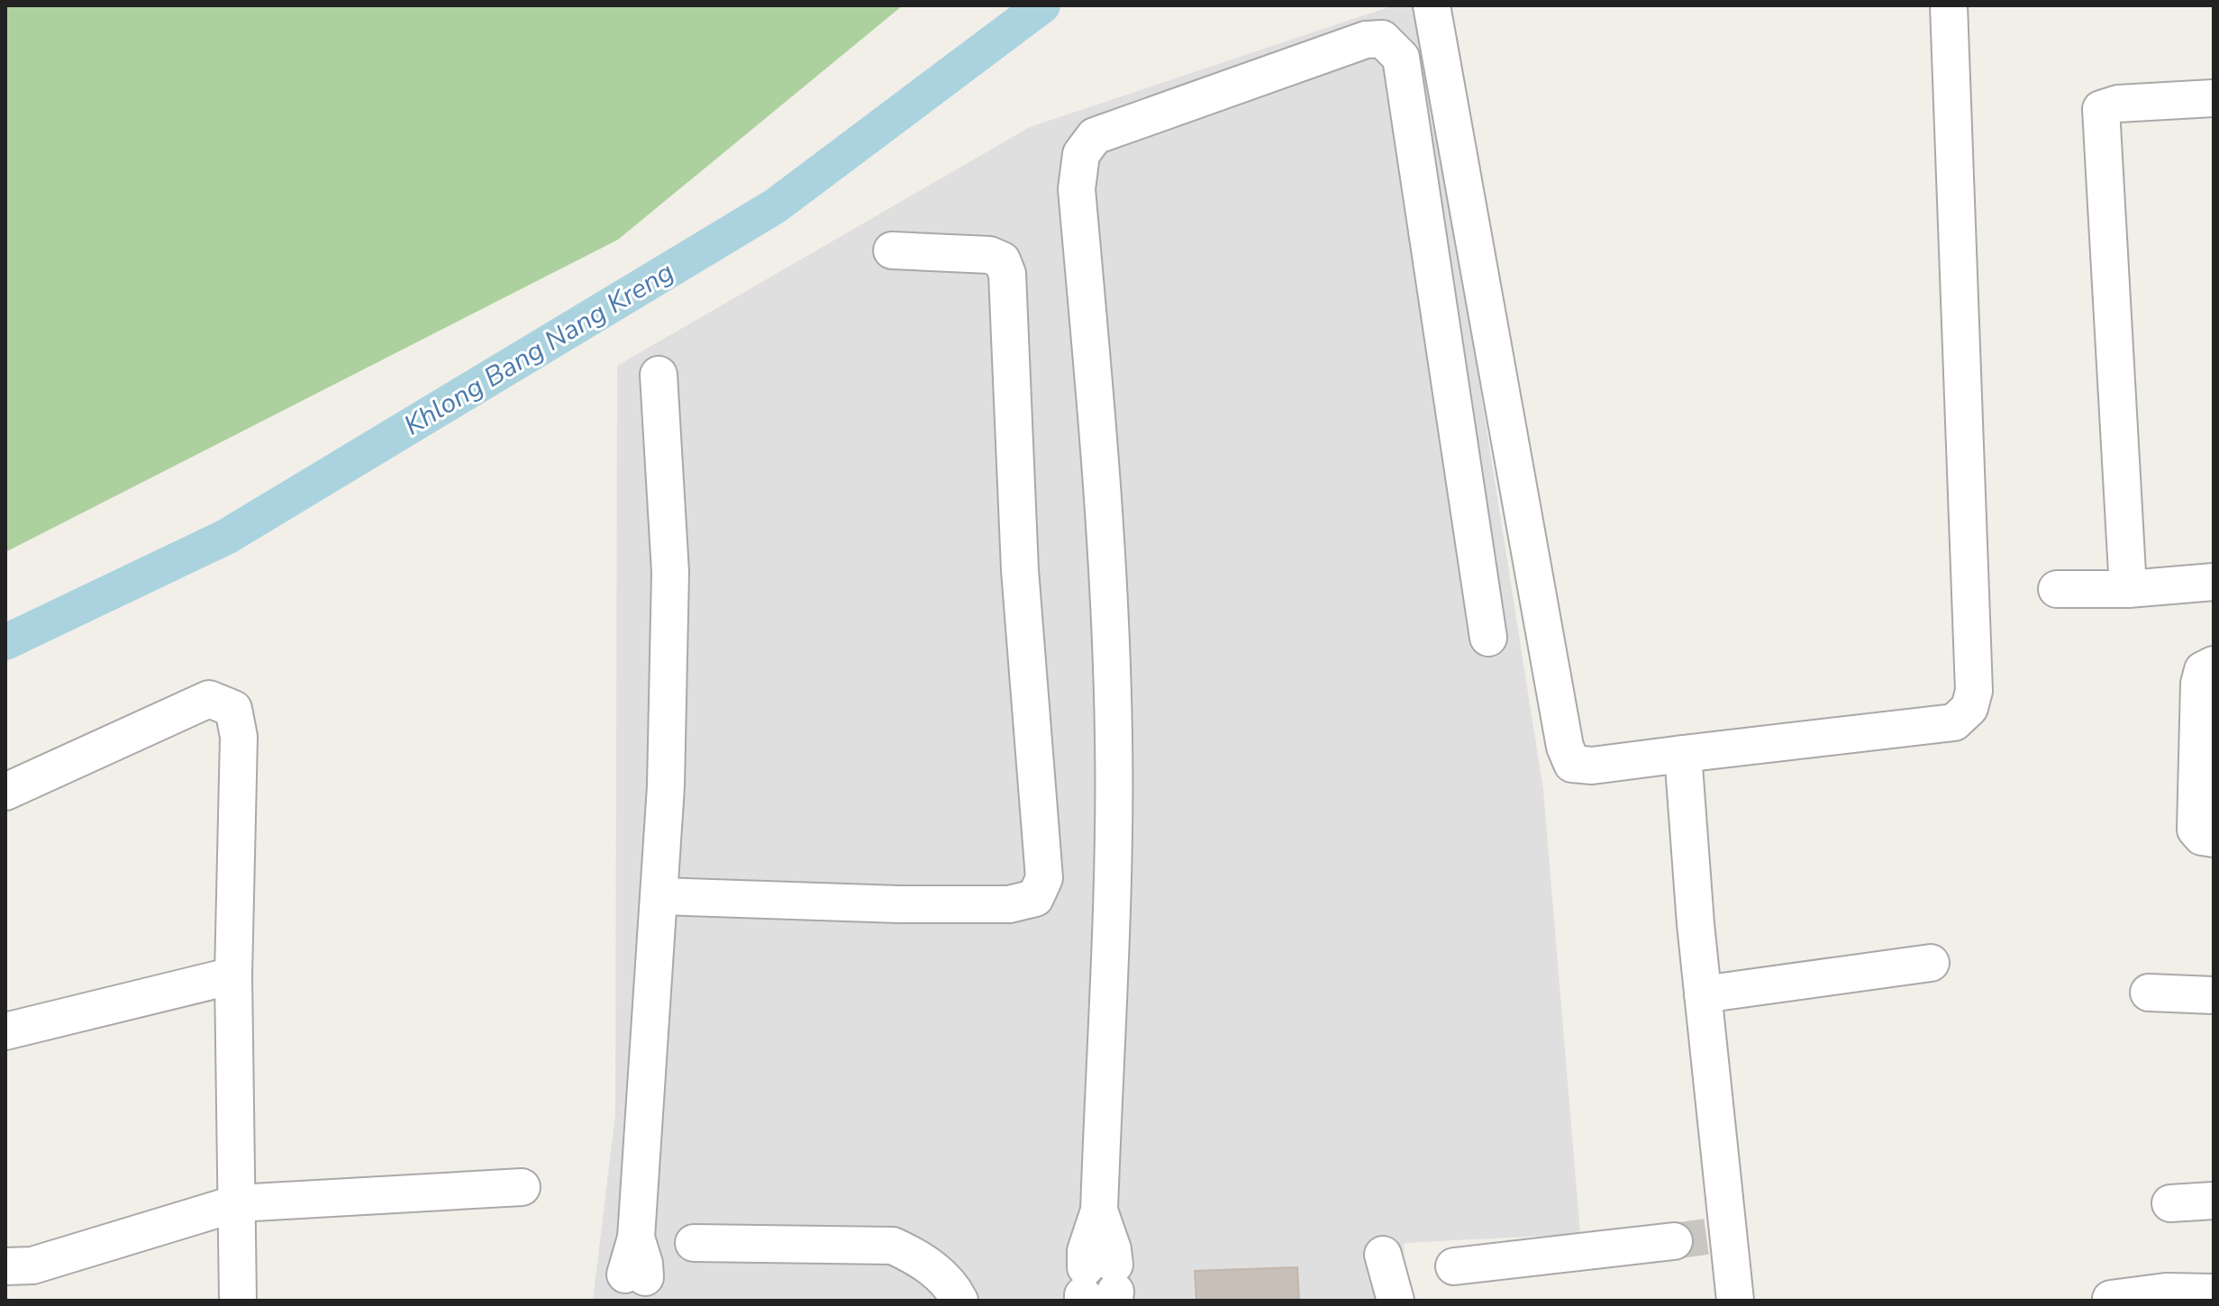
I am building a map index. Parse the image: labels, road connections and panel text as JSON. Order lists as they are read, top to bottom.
{
  "water": ["Khlong Bang Nang Kreng"]
}
